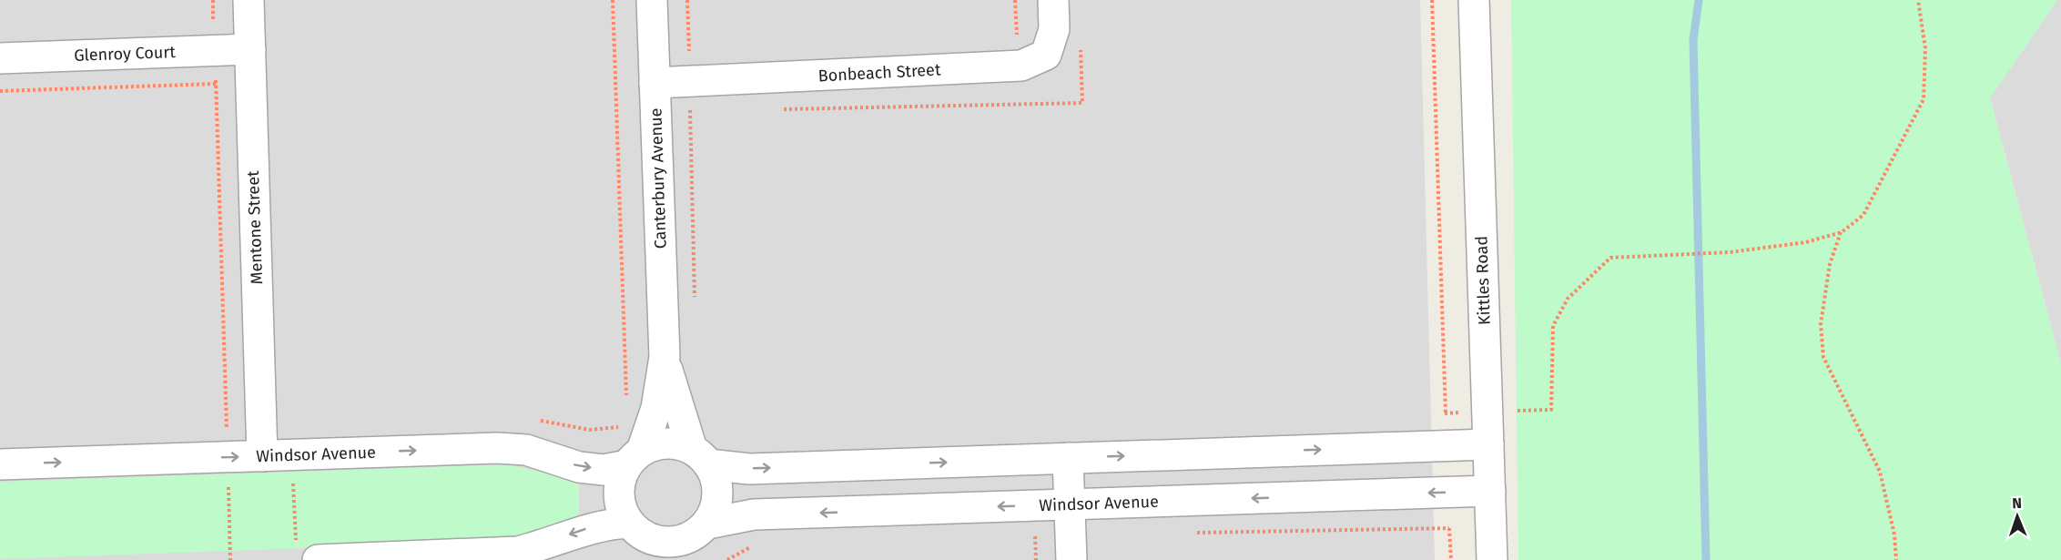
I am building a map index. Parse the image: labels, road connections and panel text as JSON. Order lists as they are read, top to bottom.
{
  "streets": {
    "street": [
      "Glenroy Court",
      "Bonbeach Street",
      "Canterbury Avenue",
      "Mentone Street",
      "Kittles Road",
      "Windsor Avenue"
    ]
  },
  "crossings": [
    ["Glenroy Court", "Mentone Street"],
    ["Bonbeach Street", "Canterbury Avenue"],
    ["Canterbury Avenue", "Windsor Avenue"],
    ["Mentone Street", "Windsor Avenue"],
    ["Kittles Road", "Windsor Avenue"]
  ],
  "north": "top"
}
